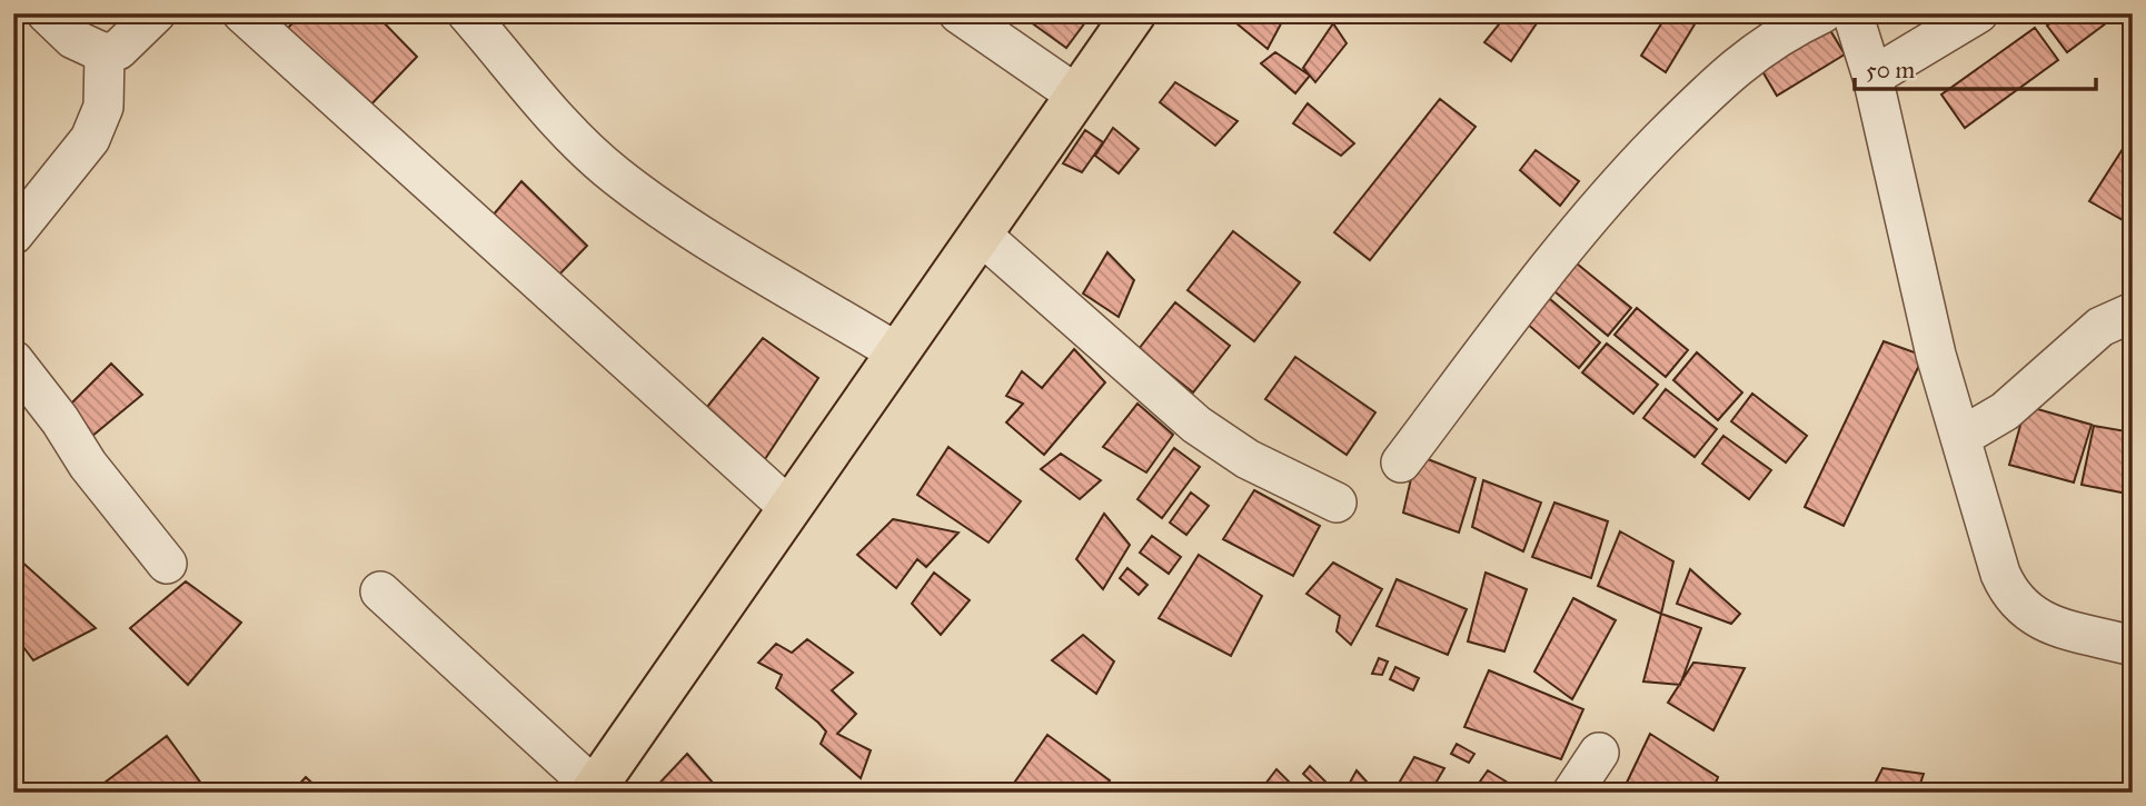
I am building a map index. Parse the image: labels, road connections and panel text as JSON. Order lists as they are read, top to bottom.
{
  "scale_bar": "50 m"
}
